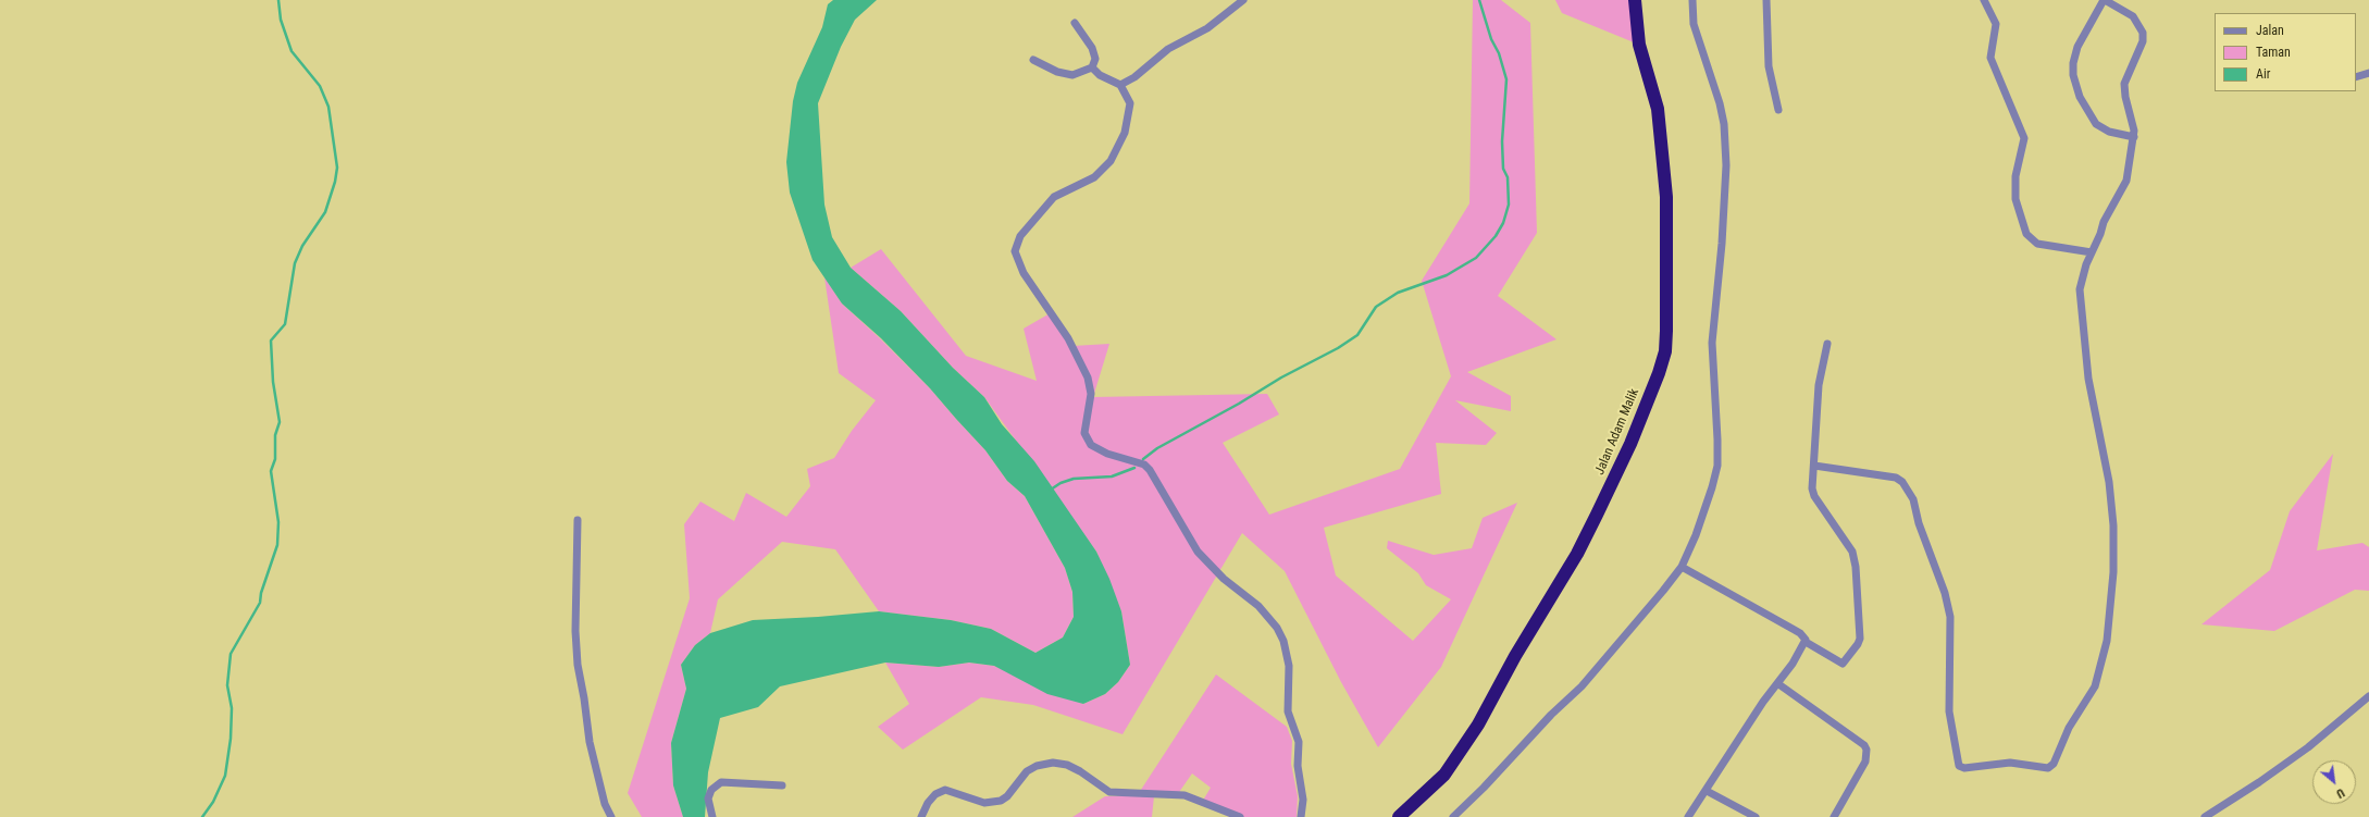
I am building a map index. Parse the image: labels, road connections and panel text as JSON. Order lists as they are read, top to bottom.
{
  "streets": {
    "highway": ["Jalan Adam Malik"]
  },
  "legend": ["Jalan", "Taman", "Air"],
  "north": "bottom right"
}
